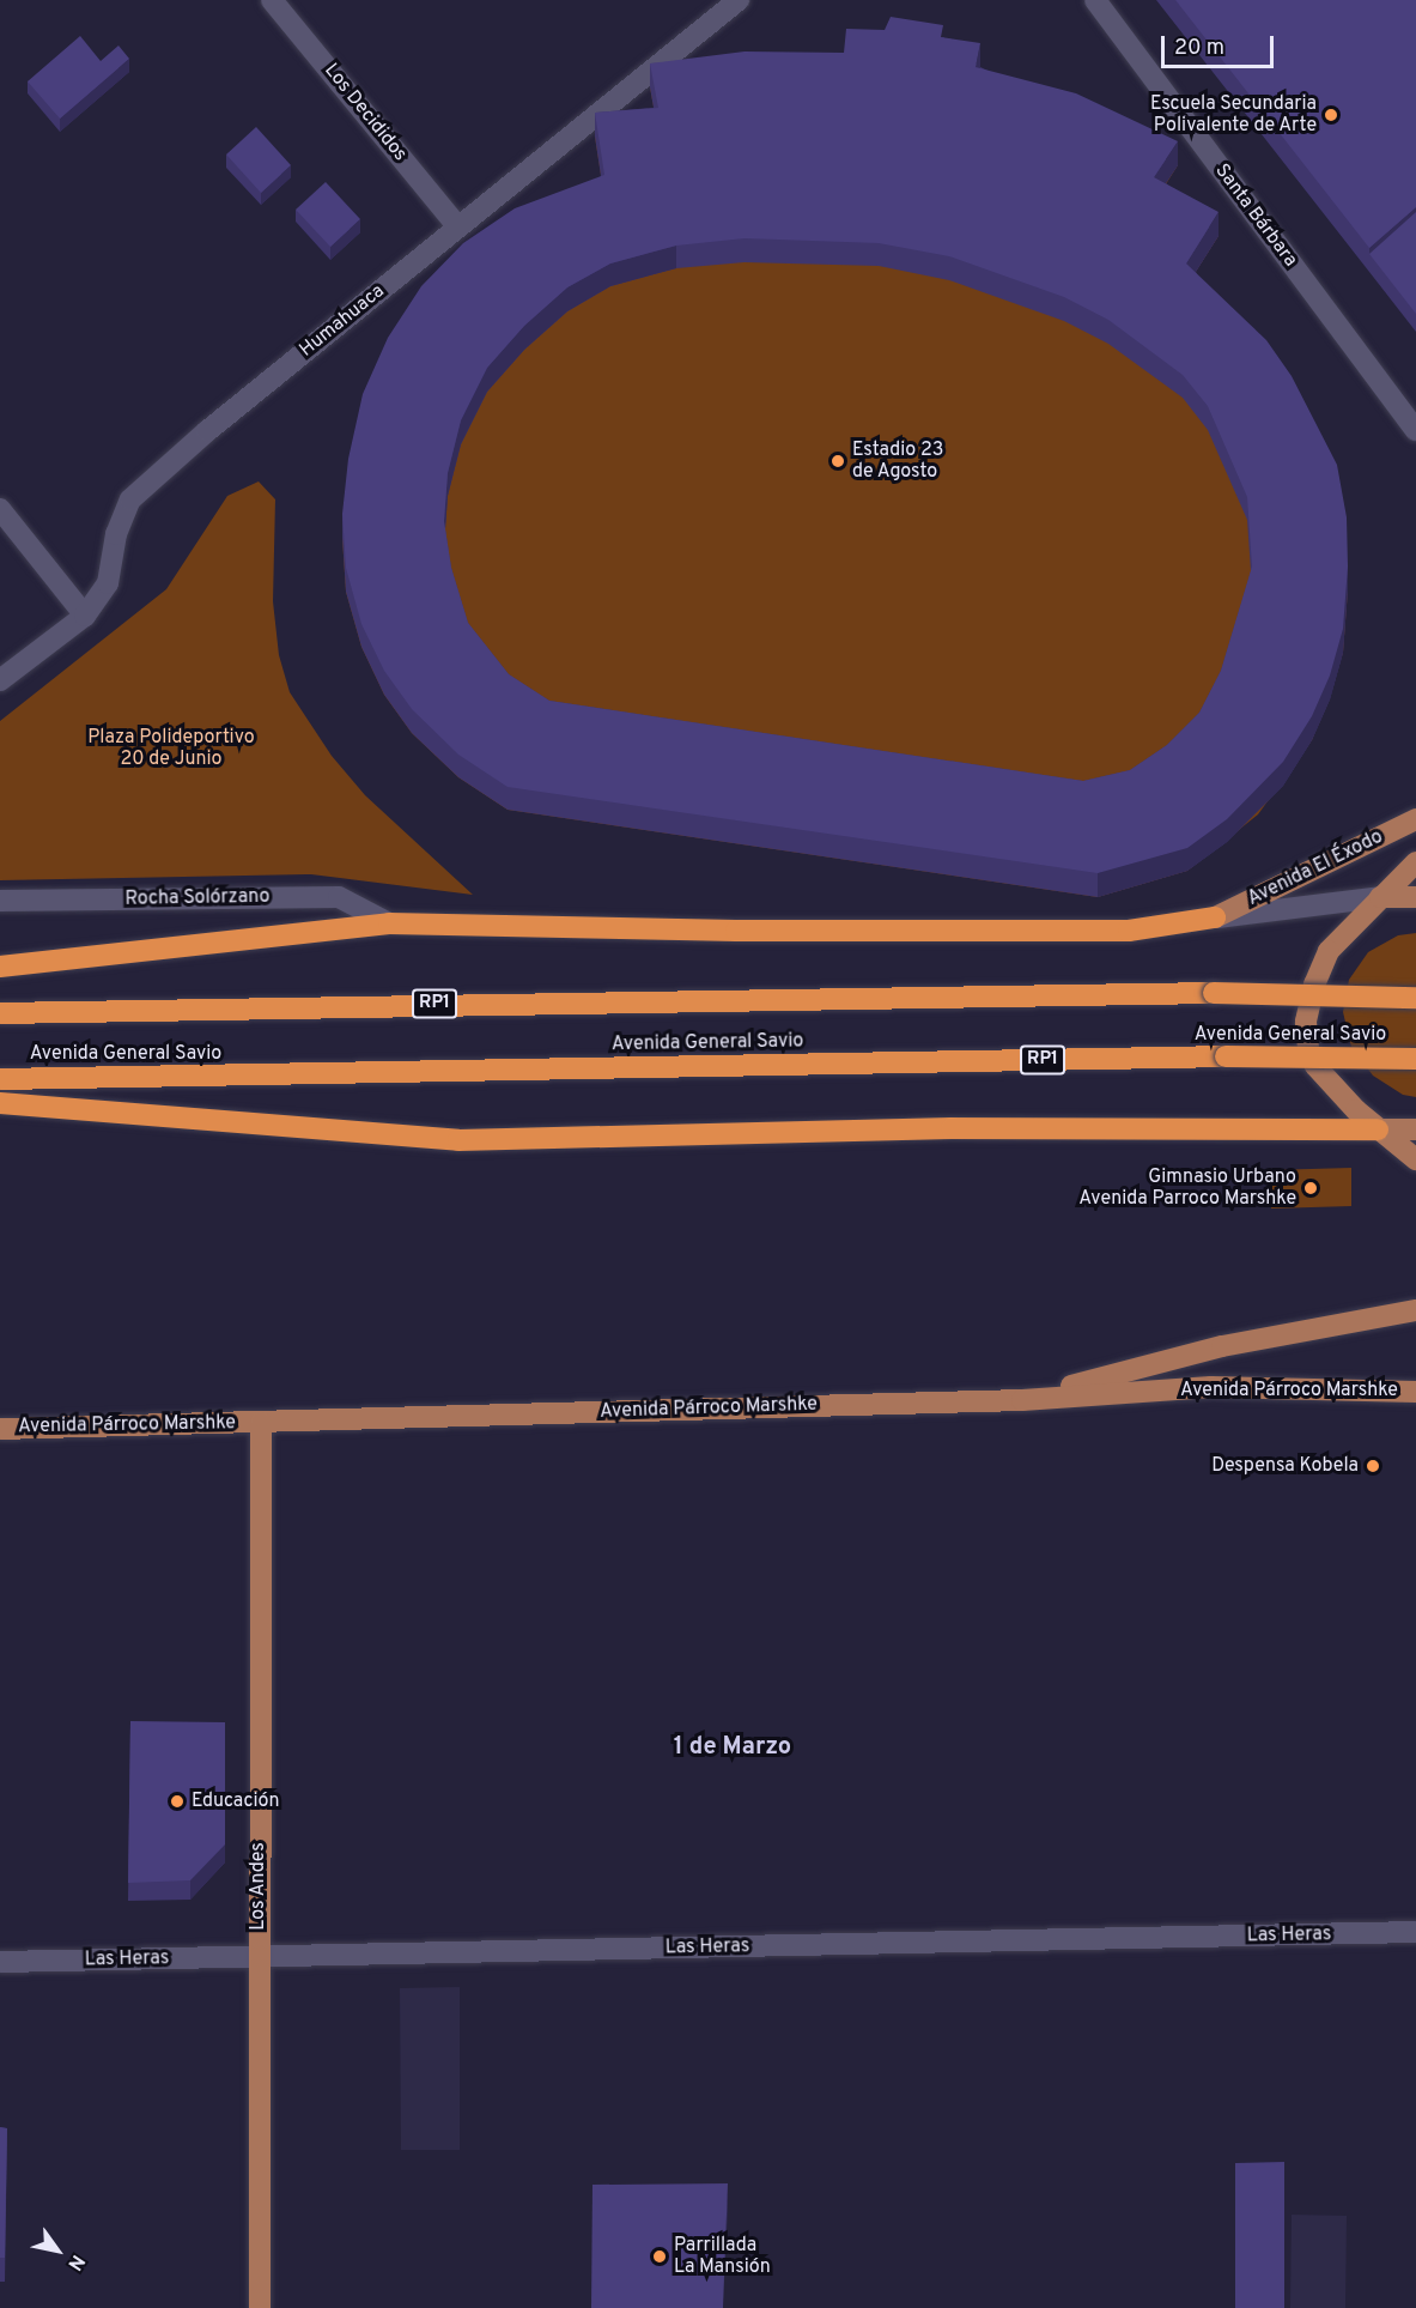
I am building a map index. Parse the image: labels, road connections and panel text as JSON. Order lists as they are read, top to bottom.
{
  "streets": {
    "highway": ["RP1", "Avenida General Savio"],
    "main road": ["Avenida El Éxodo", "Avenida Párroco Marshke", "Los Andes"],
    "street": [
      "Los Decididos",
      "Santa Bárbara",
      "Humahuaca",
      "Rocha Solórzano",
      "Las Heras"
    ]
  },
  "crossings": [
    ["Los Decididos", "Humahuaca"],
    ["Avenida Párroco Marshke", "Los Andes"],
    ["Los Andes", "Las Heras"]
  ],
  "districts": ["1 de Marzo"],
  "parks": ["Plaza Polideportivo 20 de Junio"],
  "places": [
    "Escuela Secundaria Polivalente de Arte",
    "Estadio 23 de Agosto",
    "Gimnasio Urbano Avenida Parroco Marshke",
    "Despensa Kobela",
    "Educación",
    "Parrillada La Mansión"
  ],
  "scale_bar": "20 m",
  "north": "bottom right"
}
